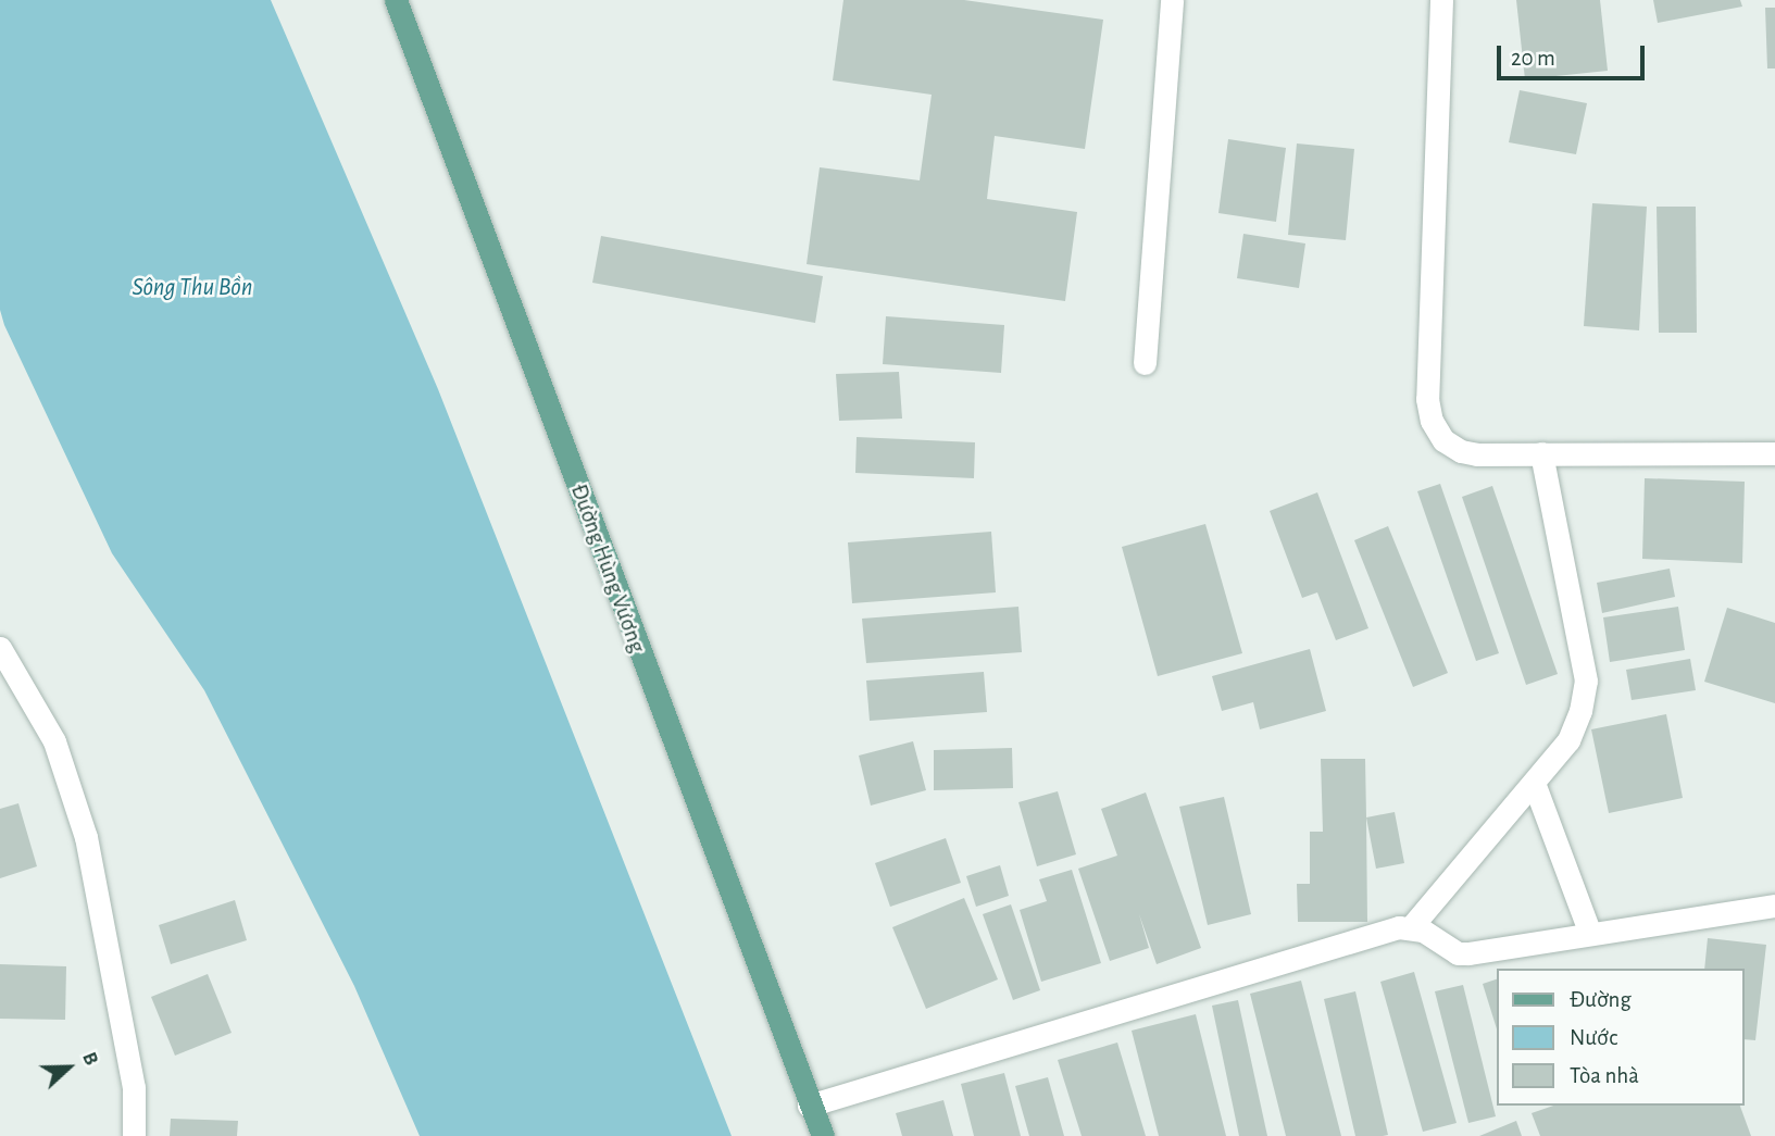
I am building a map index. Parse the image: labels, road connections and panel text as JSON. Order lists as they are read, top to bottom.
{
  "streets": {
    "main road": ["Đường Hùng Vương"]
  },
  "water": ["Sông Thu Bồn"],
  "legend": ["Đường", "Nước", "Tòa nhà"],
  "scale_bar": "20 m",
  "north": "right"
}
